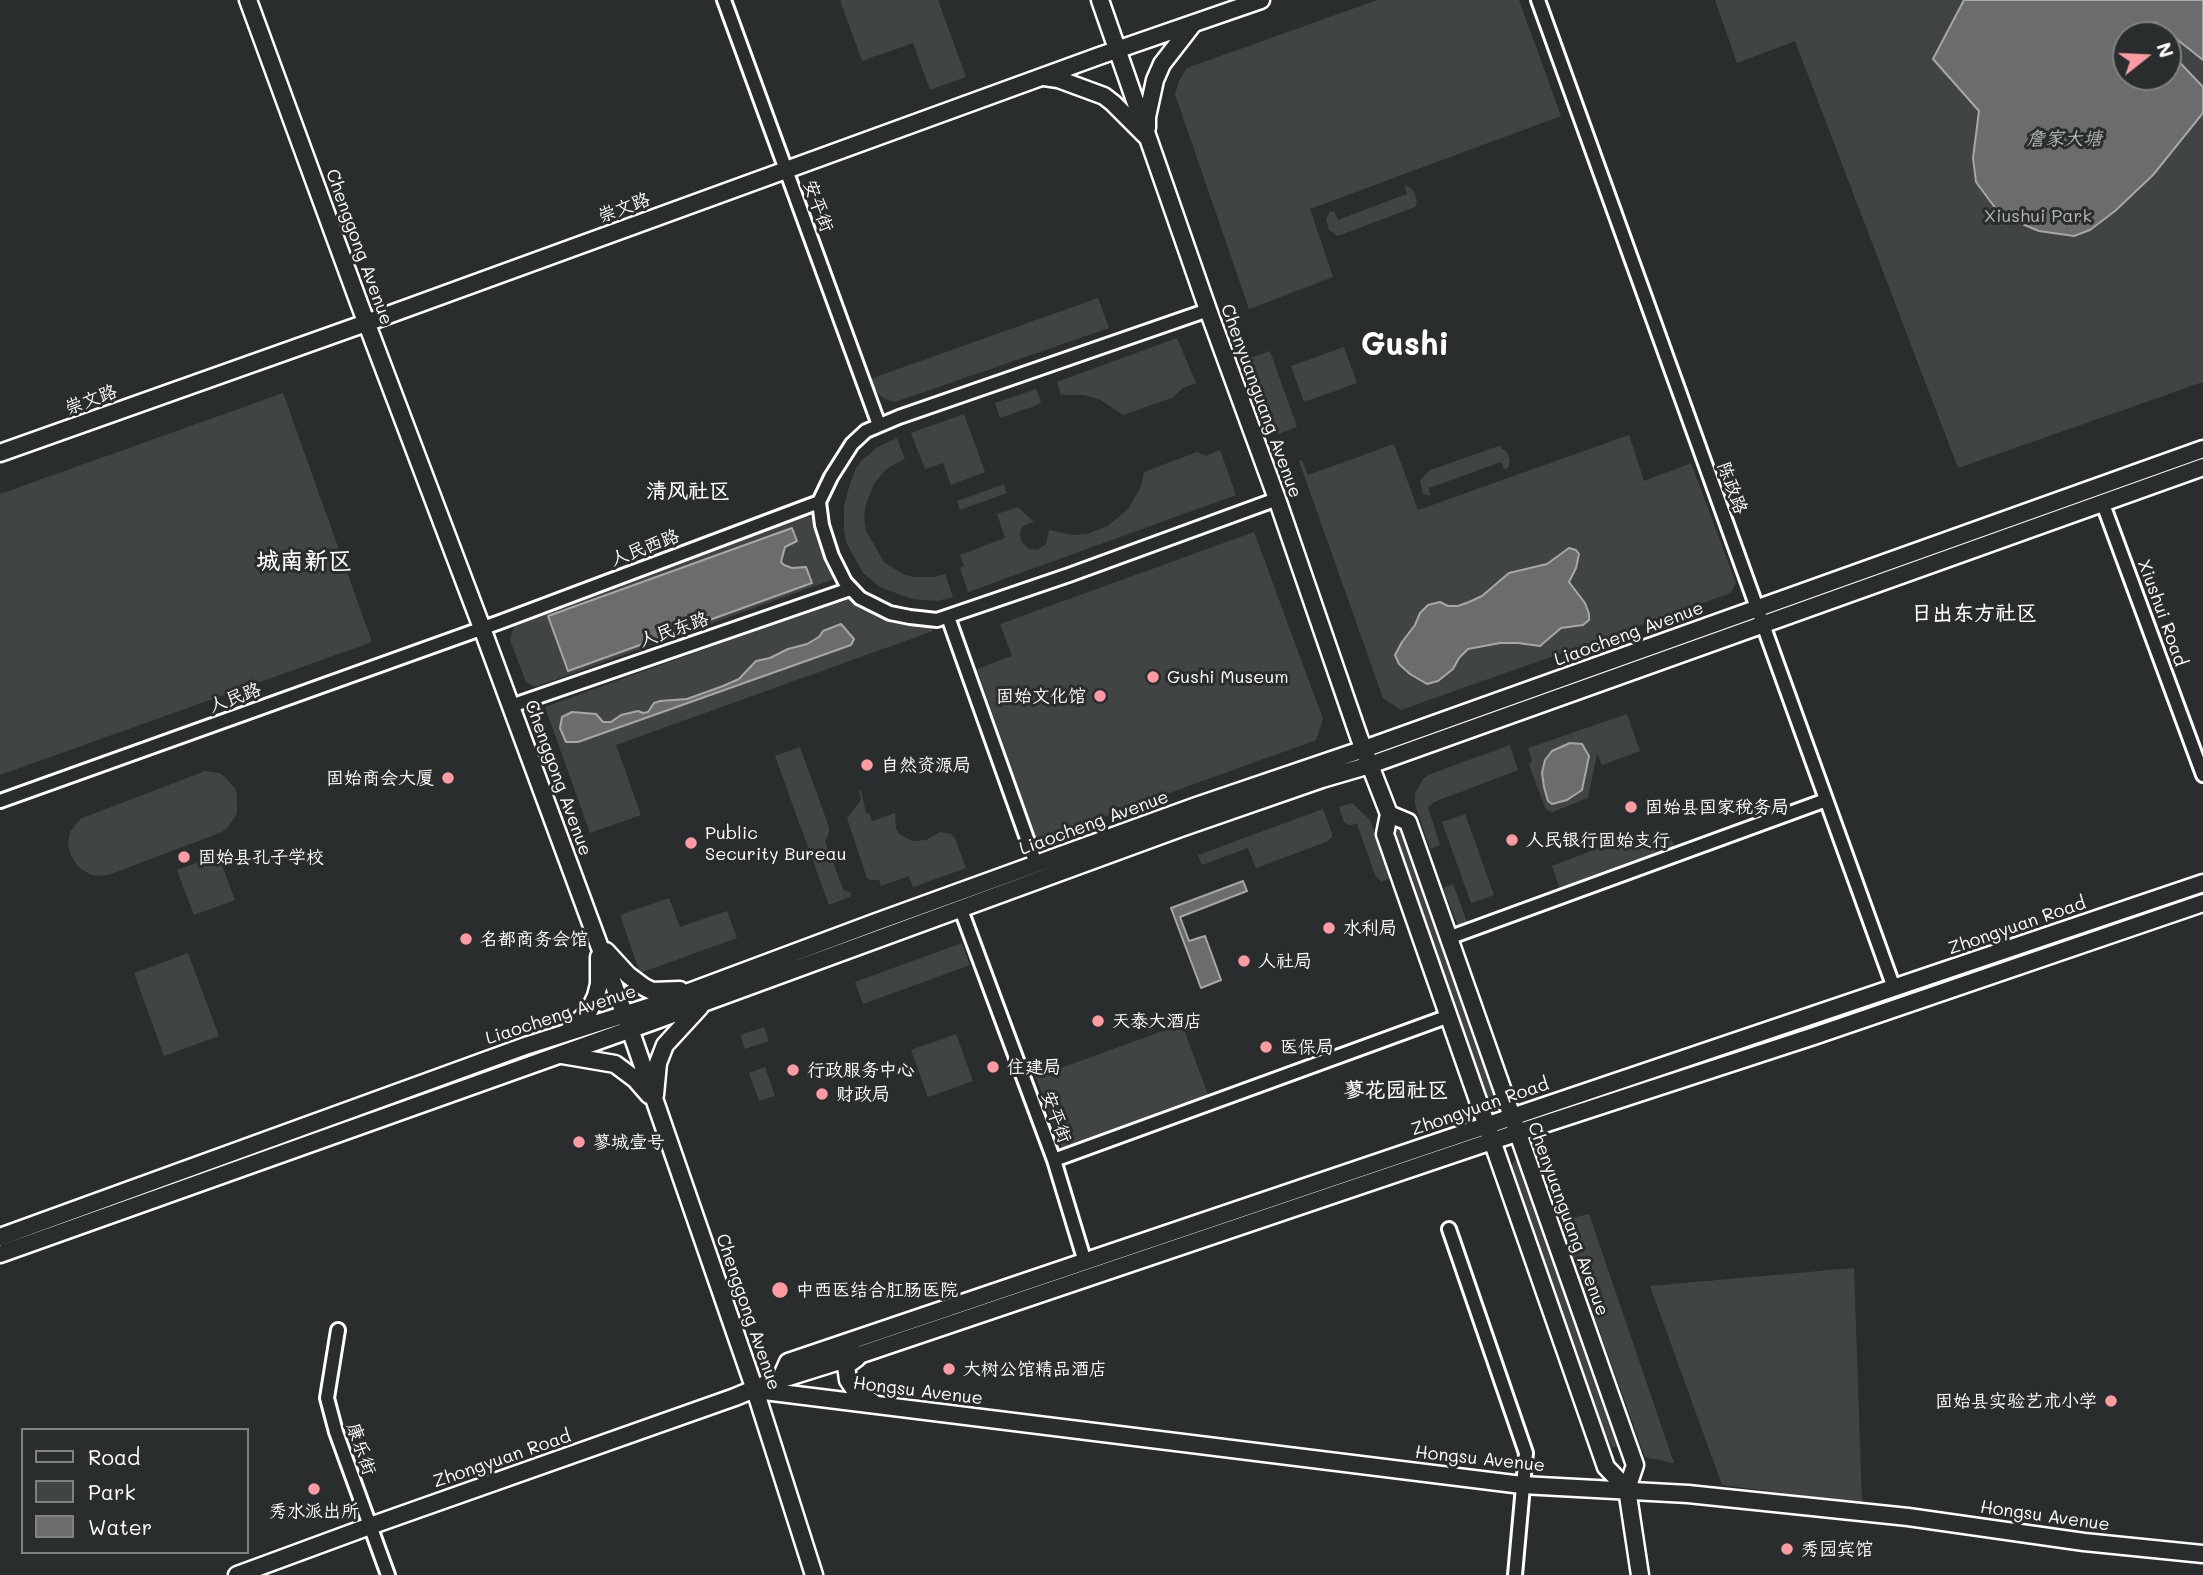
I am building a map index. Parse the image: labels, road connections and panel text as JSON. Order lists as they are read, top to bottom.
{
  "streets": {
    "main road": [
      "崇文路",
      "Chenggong Avenue",
      "Chenyuanguang Avenue",
      "Liaocheng Avenue",
      "Zhongyuan Road",
      "Hongsu Avenue"
    ],
    "street": [
      "安平街",
      "陈政路",
      "人民西路",
      "Xiushui Road",
      "人民东路",
      "人民路",
      "康乐街"
    ]
  },
  "crossings": [
    ["安平街", "崇文路"],
    ["安平街", "Liaocheng Avenue"],
    ["安平街", "Zhongyuan Road"],
    ["崇文路", "Chenggong Avenue"],
    ["崇文路", "Chenyuanguang Avenue"],
    ["Chenggong Avenue", "人民西路"],
    ["Chenggong Avenue", "人民东路"],
    ["Chenggong Avenue", "Liaocheng Avenue"],
    ["Chenggong Avenue", "人民路"],
    ["Chenggong Avenue", "Zhongyuan Road"],
    ["Chenggong Avenue", "Hongsu Avenue"],
    ["Chenyuanguang Avenue", "Liaocheng Avenue"],
    ["Chenyuanguang Avenue", "Zhongyuan Road"],
    ["Chenyuanguang Avenue", "Hongsu Avenue"],
    ["陈政路", "Liaocheng Avenue"],
    ["陈政路", "Zhongyuan Road"],
    ["人民西路", "人民路"],
    ["Xiushui Road", "Liaocheng Avenue"],
    ["Zhongyuan Road", "Hongsu Avenue"],
    ["Zhongyuan Road", "康乐街"]
  ],
  "districts": [
    "Gushi",
    "清风社区",
    "城南新区",
    "日出东方社区",
    "蓼花园社区"
  ],
  "water": ["詹家大塘"],
  "parks": ["Xiushui Park"],
  "places": [
    "Gushi Museum",
    "固始文化馆",
    "自然资源局",
    "固始商会大厦",
    "固始县国家税务局",
    "人民银行固始支行",
    "Public Security Bureau",
    "固始县孔子学校",
    "水利局",
    "名都商务会馆",
    "人社局",
    "天泰大酒店",
    "医保局",
    "住建局",
    "行政服务中心",
    "财政局",
    "蓼城壹号",
    "中西医结合肛肠医院",
    "大树公馆精品酒店",
    "固始县实验艺术小学",
    "秀水派出所",
    "秀园宾馆"
  ],
  "legend": ["Road", "Park", "Water"],
  "north": "right"
}
